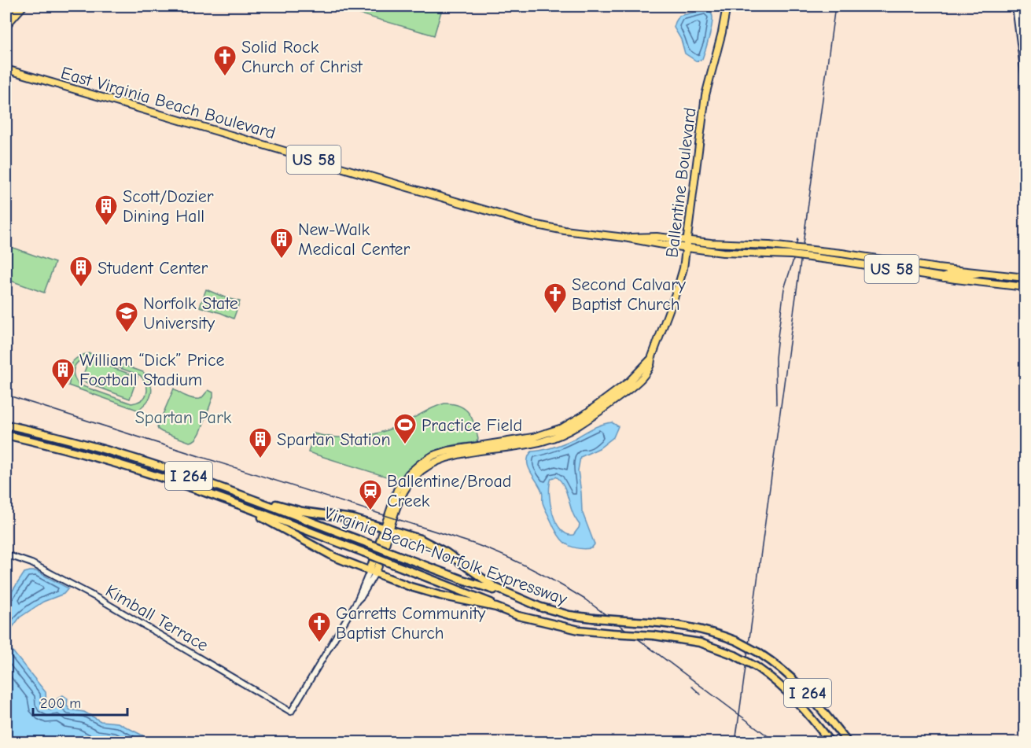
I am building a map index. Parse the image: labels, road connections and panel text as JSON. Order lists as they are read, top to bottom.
{
  "streets": {
    "highway": ["I 264", "Virginia Beach-Norfolk Expressway"],
    "main road": ["East Virginia Beach Boulevard", "US 58", "Ballentine Boulevard"],
    "street": ["Kimball Terrace"]
  },
  "crossings": [
    ["East Virginia Beach Boulevard", "Ballentine Boulevard"],
    ["Ballentine Boulevard", "Kimball Terrace"]
  ],
  "parks": ["Spartan Park"],
  "places": {
    "church": ["Solid Rock Church of Christ", "Second Calvary Baptist Church", "Garretts Community Baptist Church"],
    "building": [
      "Scott/Dozier Dining Hall",
      "New-Walk Medical Center",
      "Student Center",
      "William “Dick” Price Football Stadium",
      "Spartan Station"
    ],
    "school or university": ["Norfolk State University"],
    "sports": ["Practice Field"],
    "station": ["Ballentine/Broad Creek"]
  },
  "scale_bar": "200 m"
}
